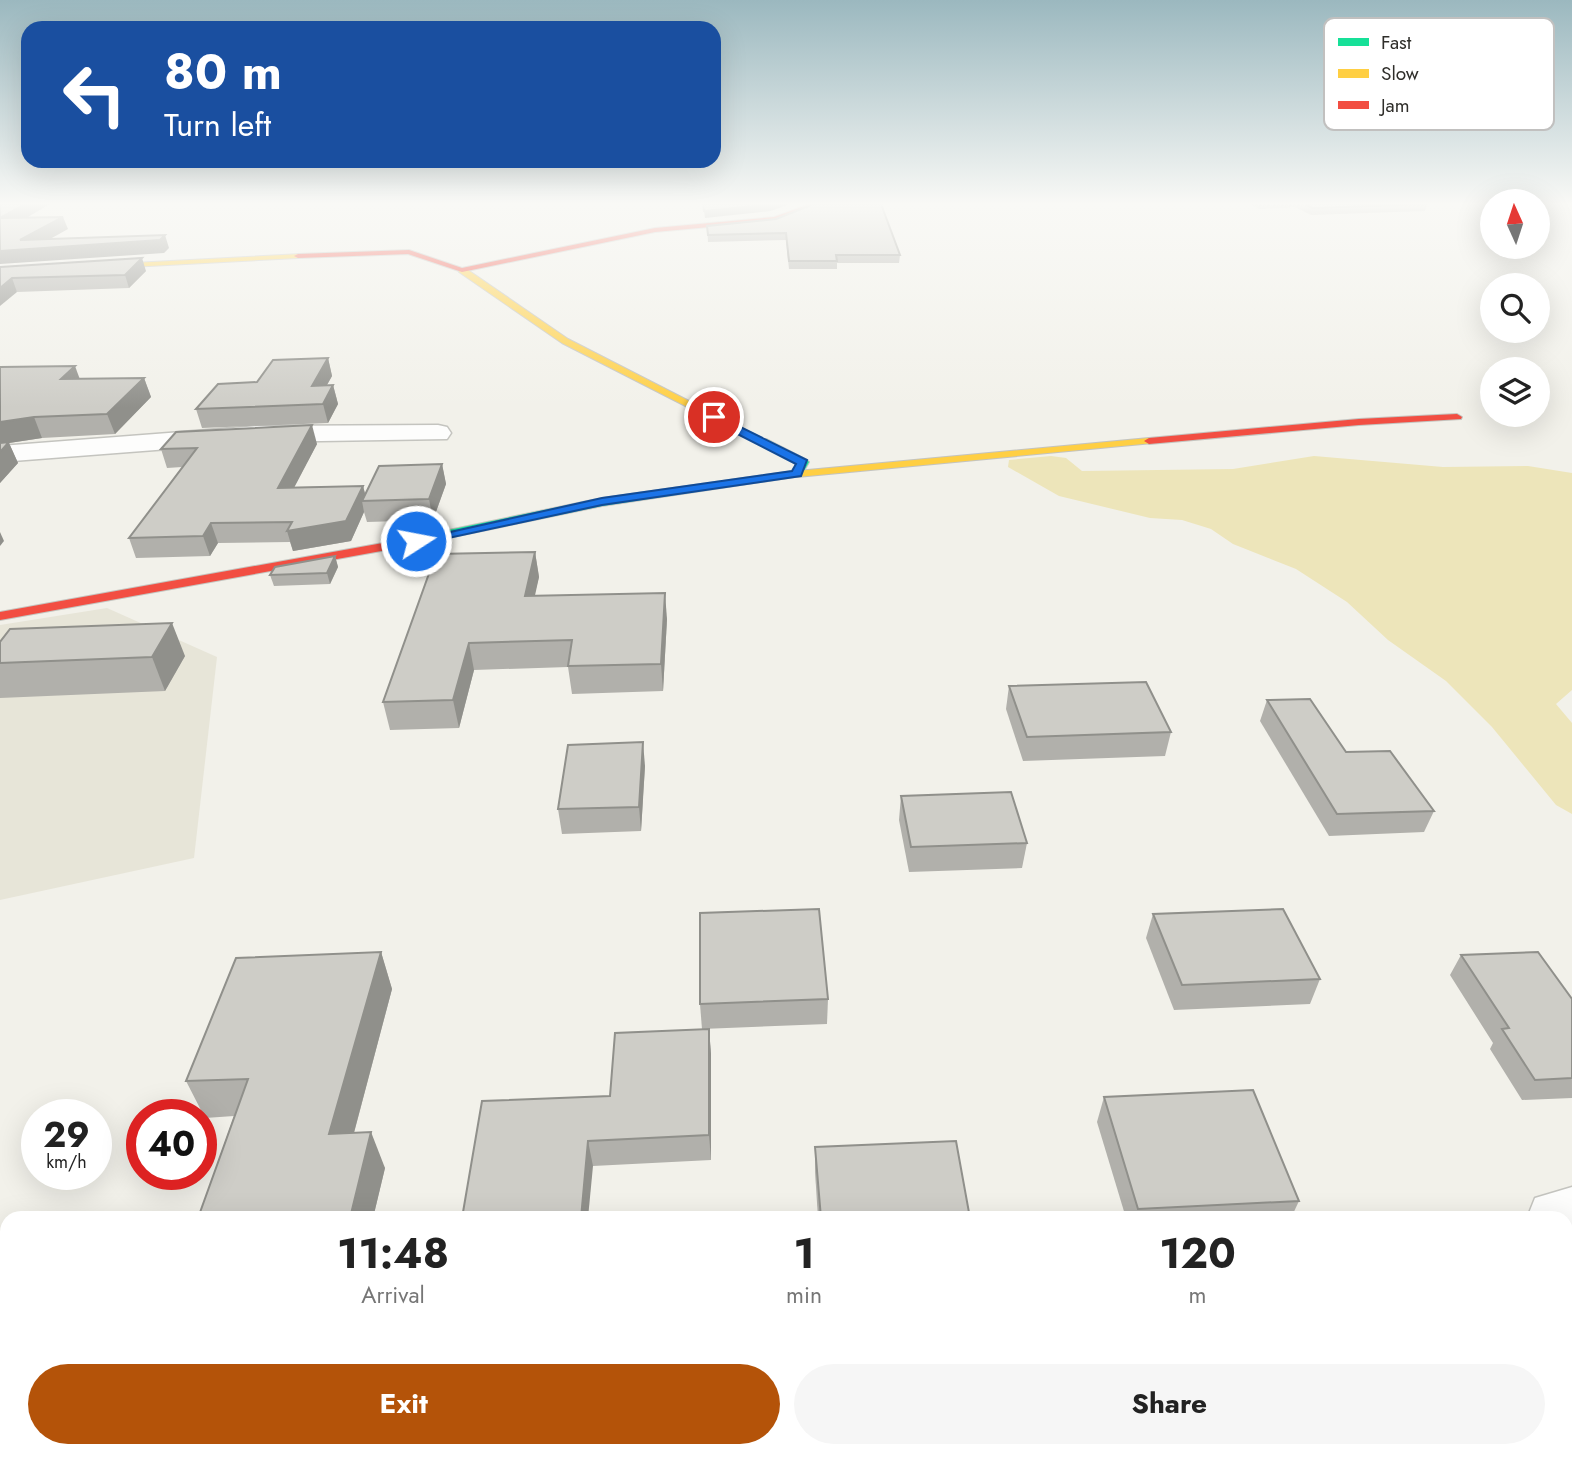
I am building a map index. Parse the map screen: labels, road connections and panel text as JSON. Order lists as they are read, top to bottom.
{
  "legend": ["Fast", "Slow", "Jam"],
  "north": "top",
  "page": {
    "turn": ["80 m", "Turn left"],
    "speed": "29 km/h",
    "limit": "40",
    "eta": [
      "11:48",
      "Arrival",
      "1",
      "min",
      "120",
      "m"
    ],
    "buttons": ["Exit", "Share"]
  }
}
